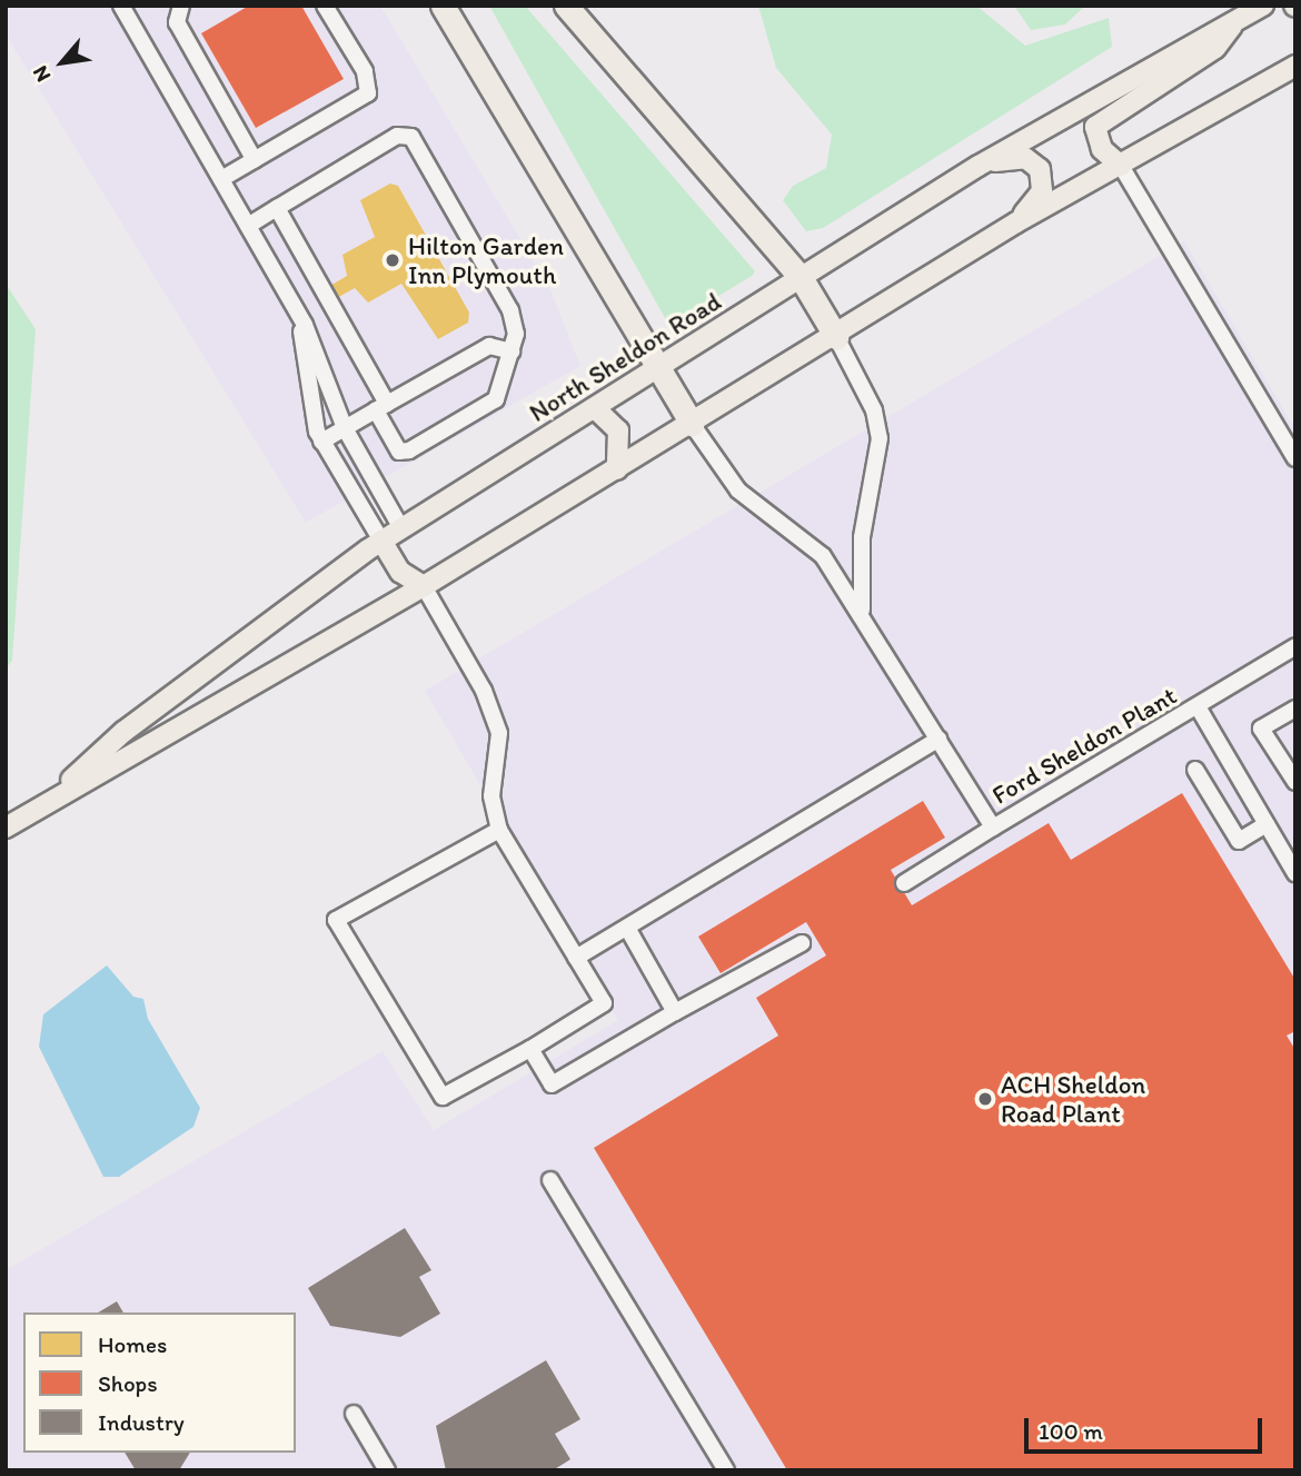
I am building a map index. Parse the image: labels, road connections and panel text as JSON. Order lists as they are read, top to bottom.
{
  "streets": {
    "main road": ["North Sheldon Road"],
    "street": ["Ford Sheldon Plant"]
  },
  "crossings": [
    ["North Sheldon Road", "Ford Sheldon Plant"]
  ],
  "places": ["Hilton Garden Inn Plymouth", "ACH Sheldon Road Plant"],
  "legend": ["Homes", "Shops", "Industry"],
  "scale_bar": "100 m",
  "north": "bottom left"
}
